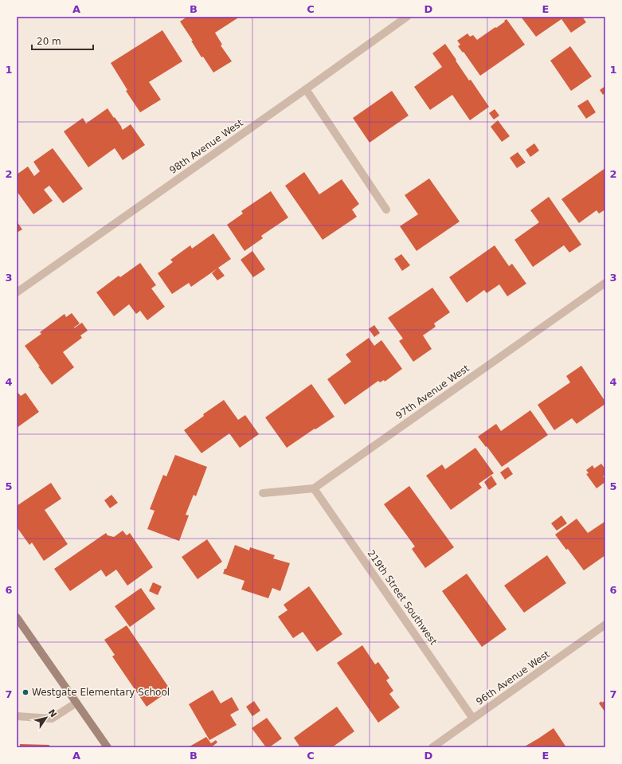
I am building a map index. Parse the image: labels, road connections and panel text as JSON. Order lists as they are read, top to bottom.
{
  "streets": {
    "street": [
      "98th Avenue West",
      "97th Avenue West",
      "219th Street Southwest",
      "96th Avenue West"
    ]
  },
  "crossings": [
    ["97th Avenue West", "219th Street Southwest"],
    ["219th Street Southwest", "96th Avenue West"]
  ],
  "places": ["Westgate Elementary School"],
  "scale_bar": "20 m",
  "north": "top right",
  "grid": {
    "columns": [
      "A",
      "B",
      "C",
      "D",
      "E"
    ],
    "rows": [
      "1",
      "2",
      "3",
      "4",
      "5",
      "6",
      "7"
    ]
  }
}
